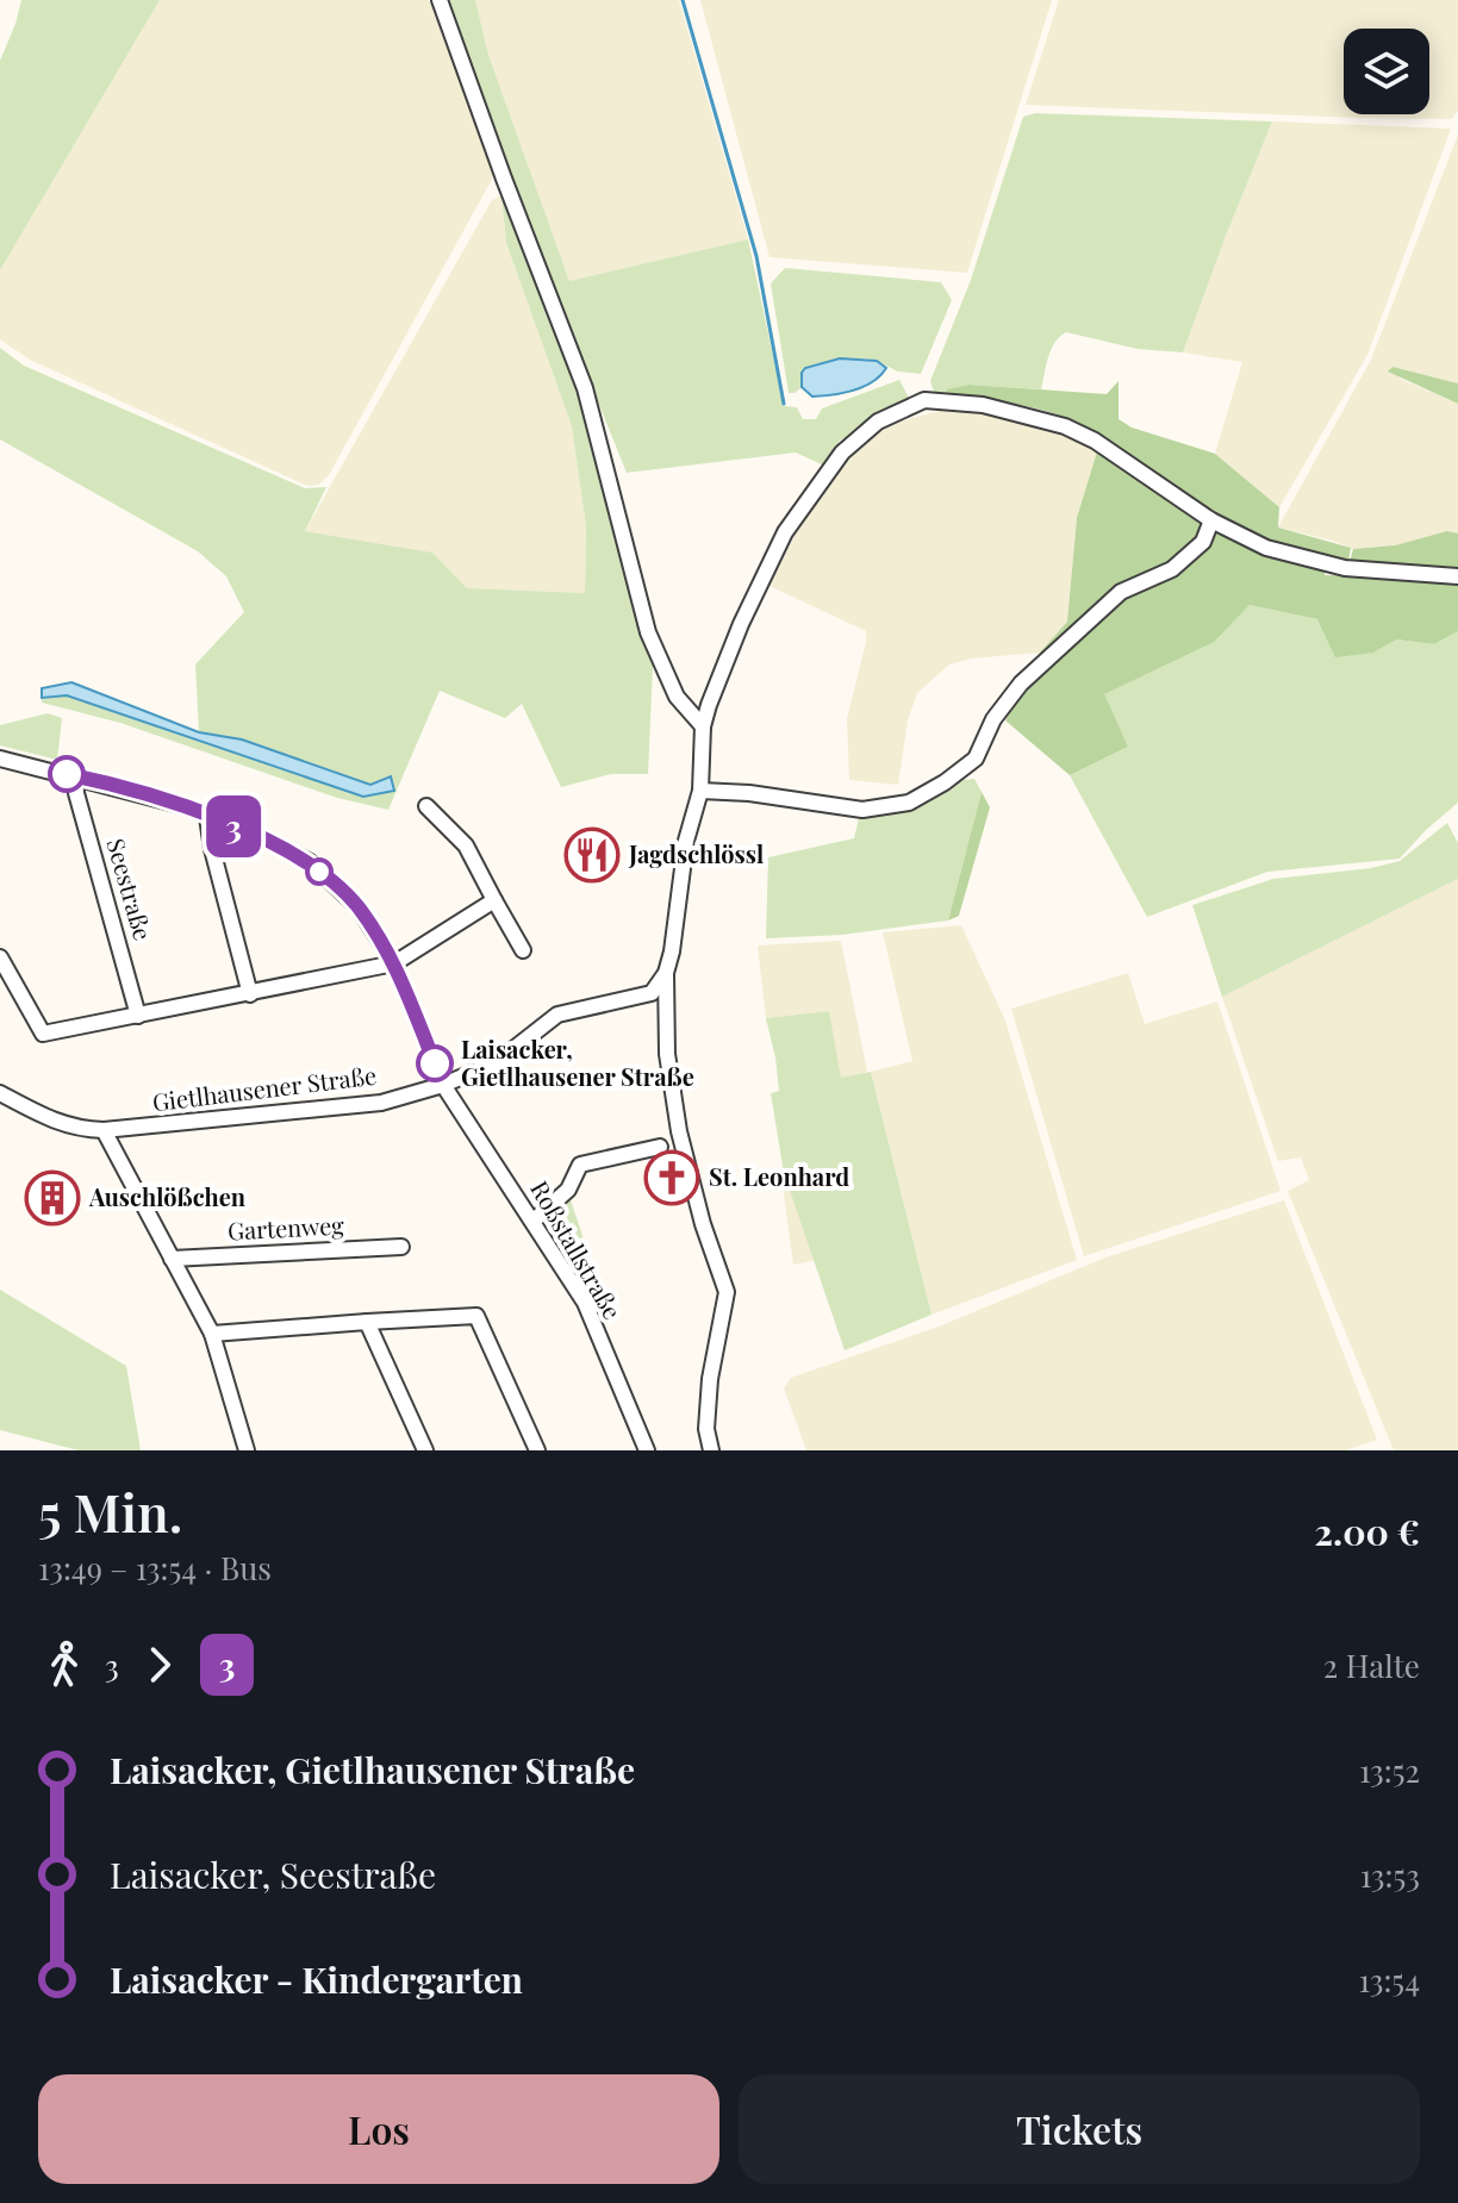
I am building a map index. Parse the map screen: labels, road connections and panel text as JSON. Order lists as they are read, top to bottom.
{
  "streets": {
    "street": [
      "Seestraße",
      "Gietlhausener Straße",
      "Gartenweg",
      "Roßstallstraße"
    ]
  },
  "crossings": [
    ["Gietlhausener Straße", "Roßstallstraße"]
  ],
  "places": {
    "restaurant": ["Jagdschlössl"],
    "other": ["Laisacker, Gietlhausener Straße"],
    "church": ["St. Leonhard"],
    "building": ["Auschlößchen"]
  },
  "lines": ["bus line 3"],
  "page": {
    "on_map": "3",
    "heading": ["5 Min.", "13:49 – 13:54 · Bus", "2.00 €"],
    "legs": ["3", "3", "2 Halte"],
    "list": [
      {
        "name": "Laisacker, Gietlhausener Straße",
        "value": "13:52"
      },
      {
        "name": "Laisacker, Seestraße",
        "value": "13:53"
      },
      {
        "name": "Laisacker - Kindergarten",
        "value": "13:54"
      }
    ],
    "buttons": ["Los", "Tickets"]
  }
}
